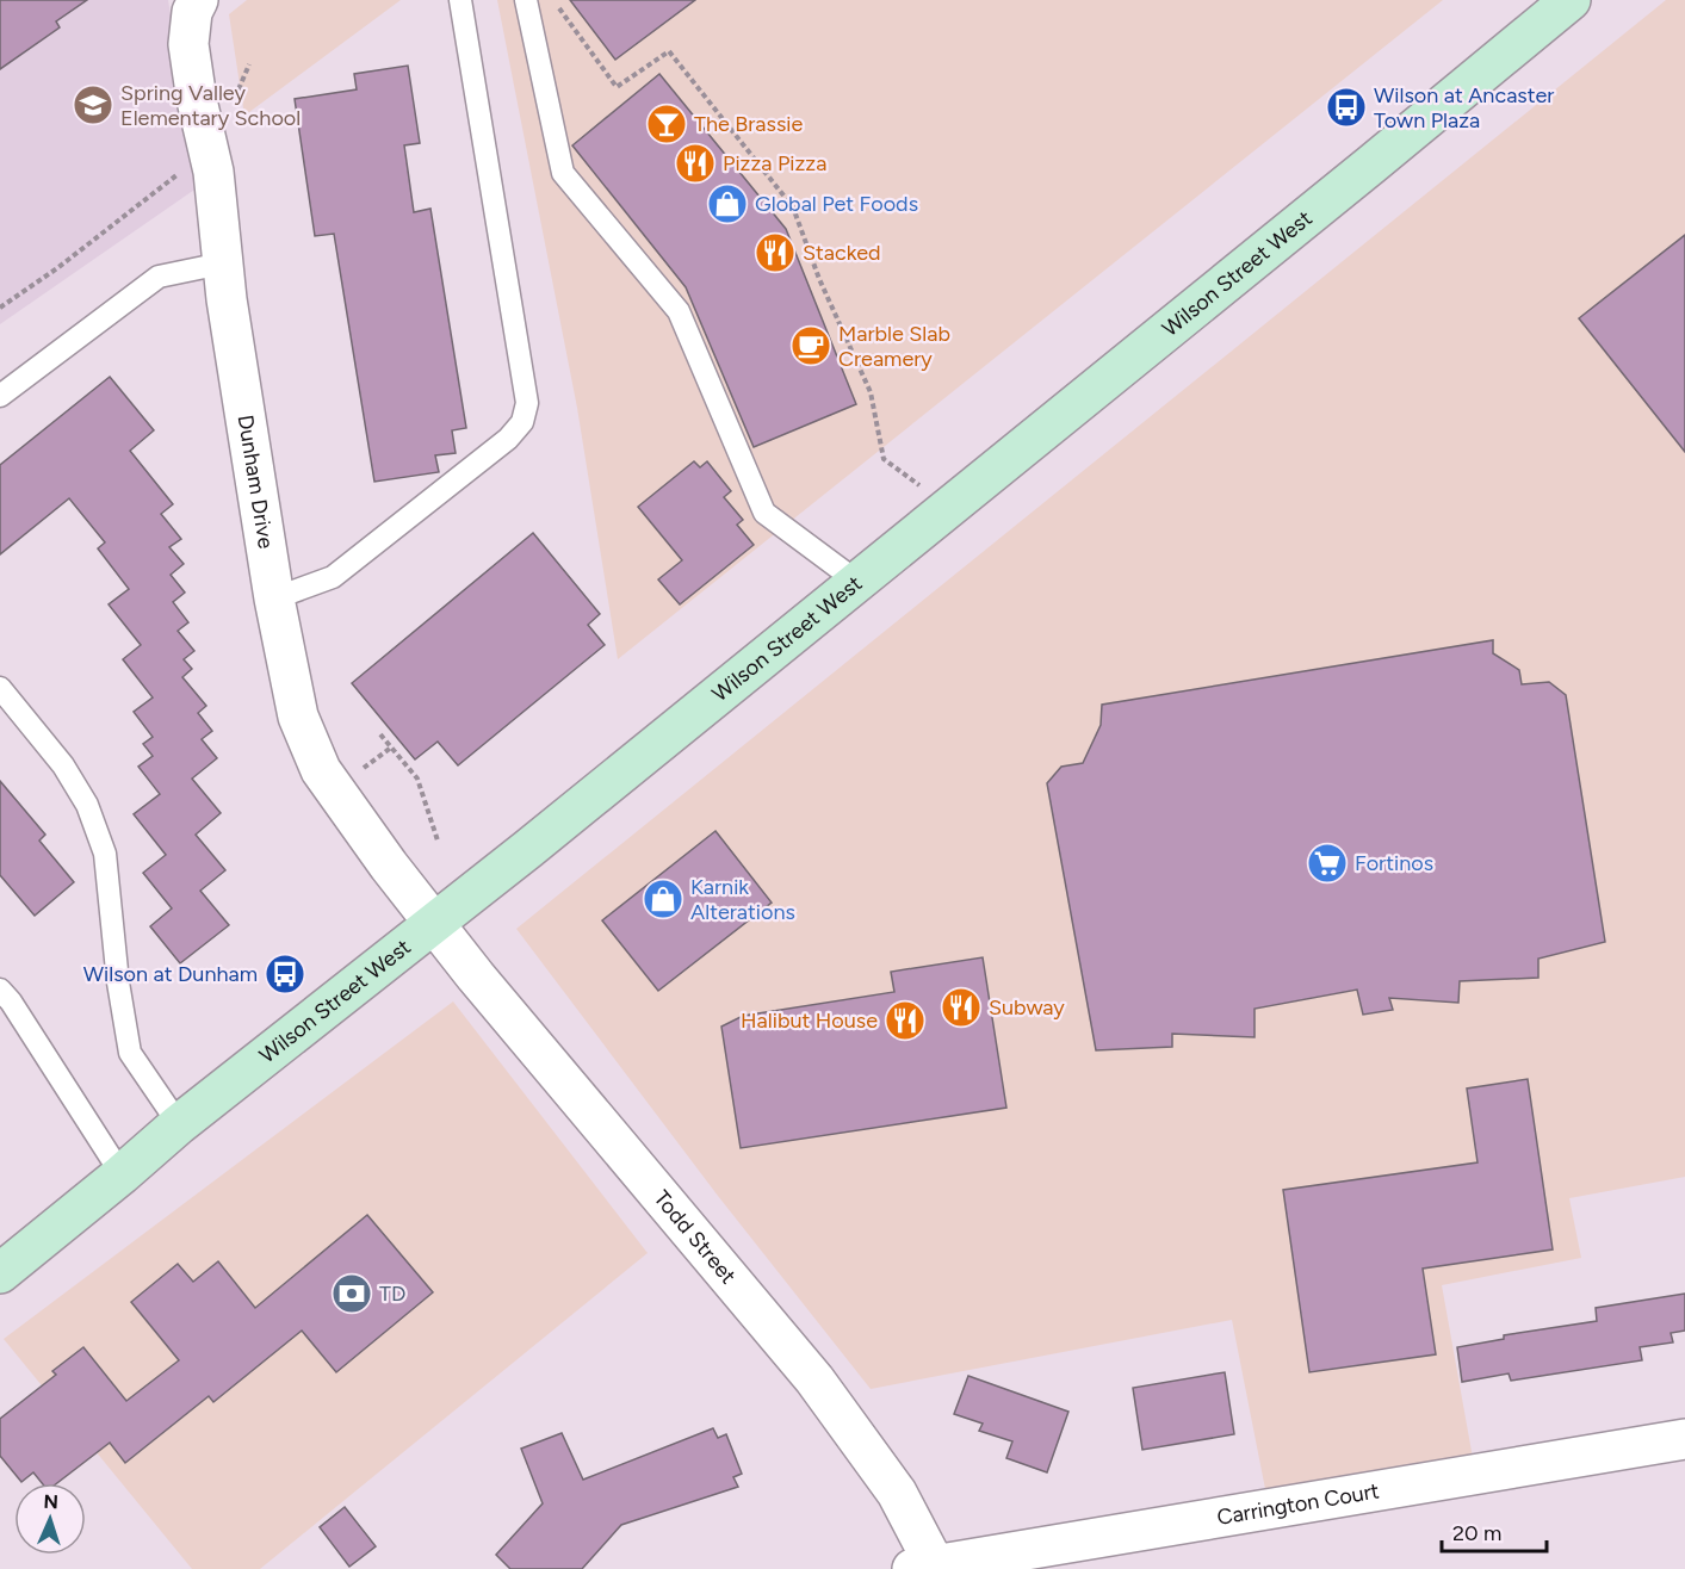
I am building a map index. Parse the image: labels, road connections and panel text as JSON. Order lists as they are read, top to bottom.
{
  "streets": {
    "main road": ["Wilson Street West"],
    "street": ["Dunham Drive", "Todd Street", "Carrington Court"]
  },
  "crossings": [
    ["Wilson Street West", "Dunham Drive"],
    ["Wilson Street West", "Todd Street"],
    ["Dunham Drive", "Todd Street"],
    ["Todd Street", "Carrington Court"]
  ],
  "places": {
    "school or university": ["Spring Valley Elementary School"],
    "bus stop": ["Wilson at Ancaster Town Plaza", "Wilson at Dunham"],
    "bar": ["The Brassie"],
    "restaurant": [
      "Pizza Pizza",
      "Stacked",
      "Subway",
      "Halibut House"
    ],
    "shop": ["Global Pet Foods", "Karnik Alterations"],
    "cafe": ["Marble Slab Creamery"],
    "supermarket": ["Fortinos"],
    "bank": ["TD"]
  },
  "scale_bar": "20 m",
  "north": "top"
}
